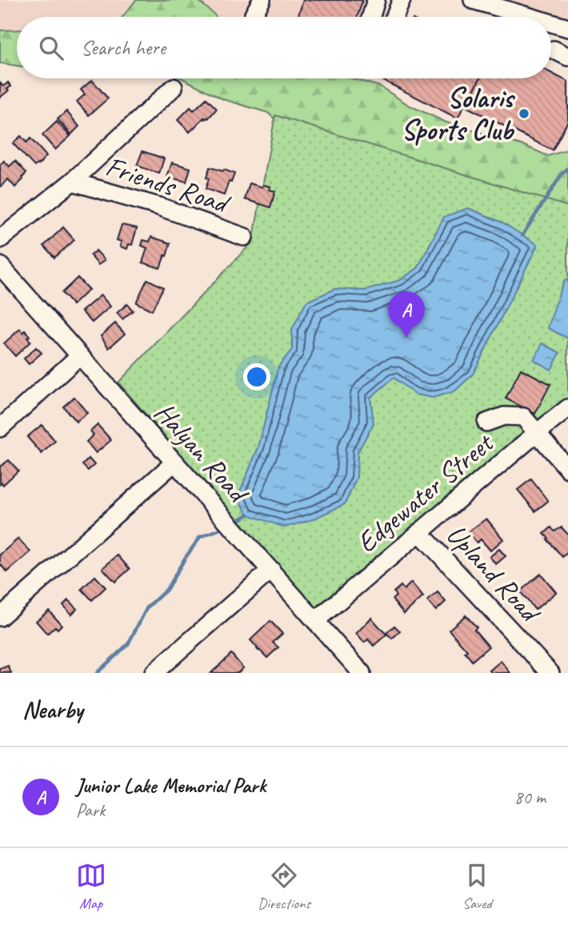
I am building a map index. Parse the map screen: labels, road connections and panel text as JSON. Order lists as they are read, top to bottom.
{
  "streets": {
    "street": [
      "Friends Road",
      "Halyan Road",
      "Edgewater Street",
      "Upland Road"
    ]
  },
  "crossings": [
    ["Halyan Road", "Edgewater Street"],
    ["Edgewater Street", "Upland Road"]
  ],
  "places": ["Solaris Sports Club"],
  "page": {
    "search": "Search here",
    "pins": "A",
    "heading": "Nearby",
    "list": [
      {
        "mark": "A",
        "name": "Junior Lake Memorial Park",
        "note": "Park",
        "value": "80 m"
      }
    ],
    "nav": ["Map", "Directions", "Saved"]
  }
}
